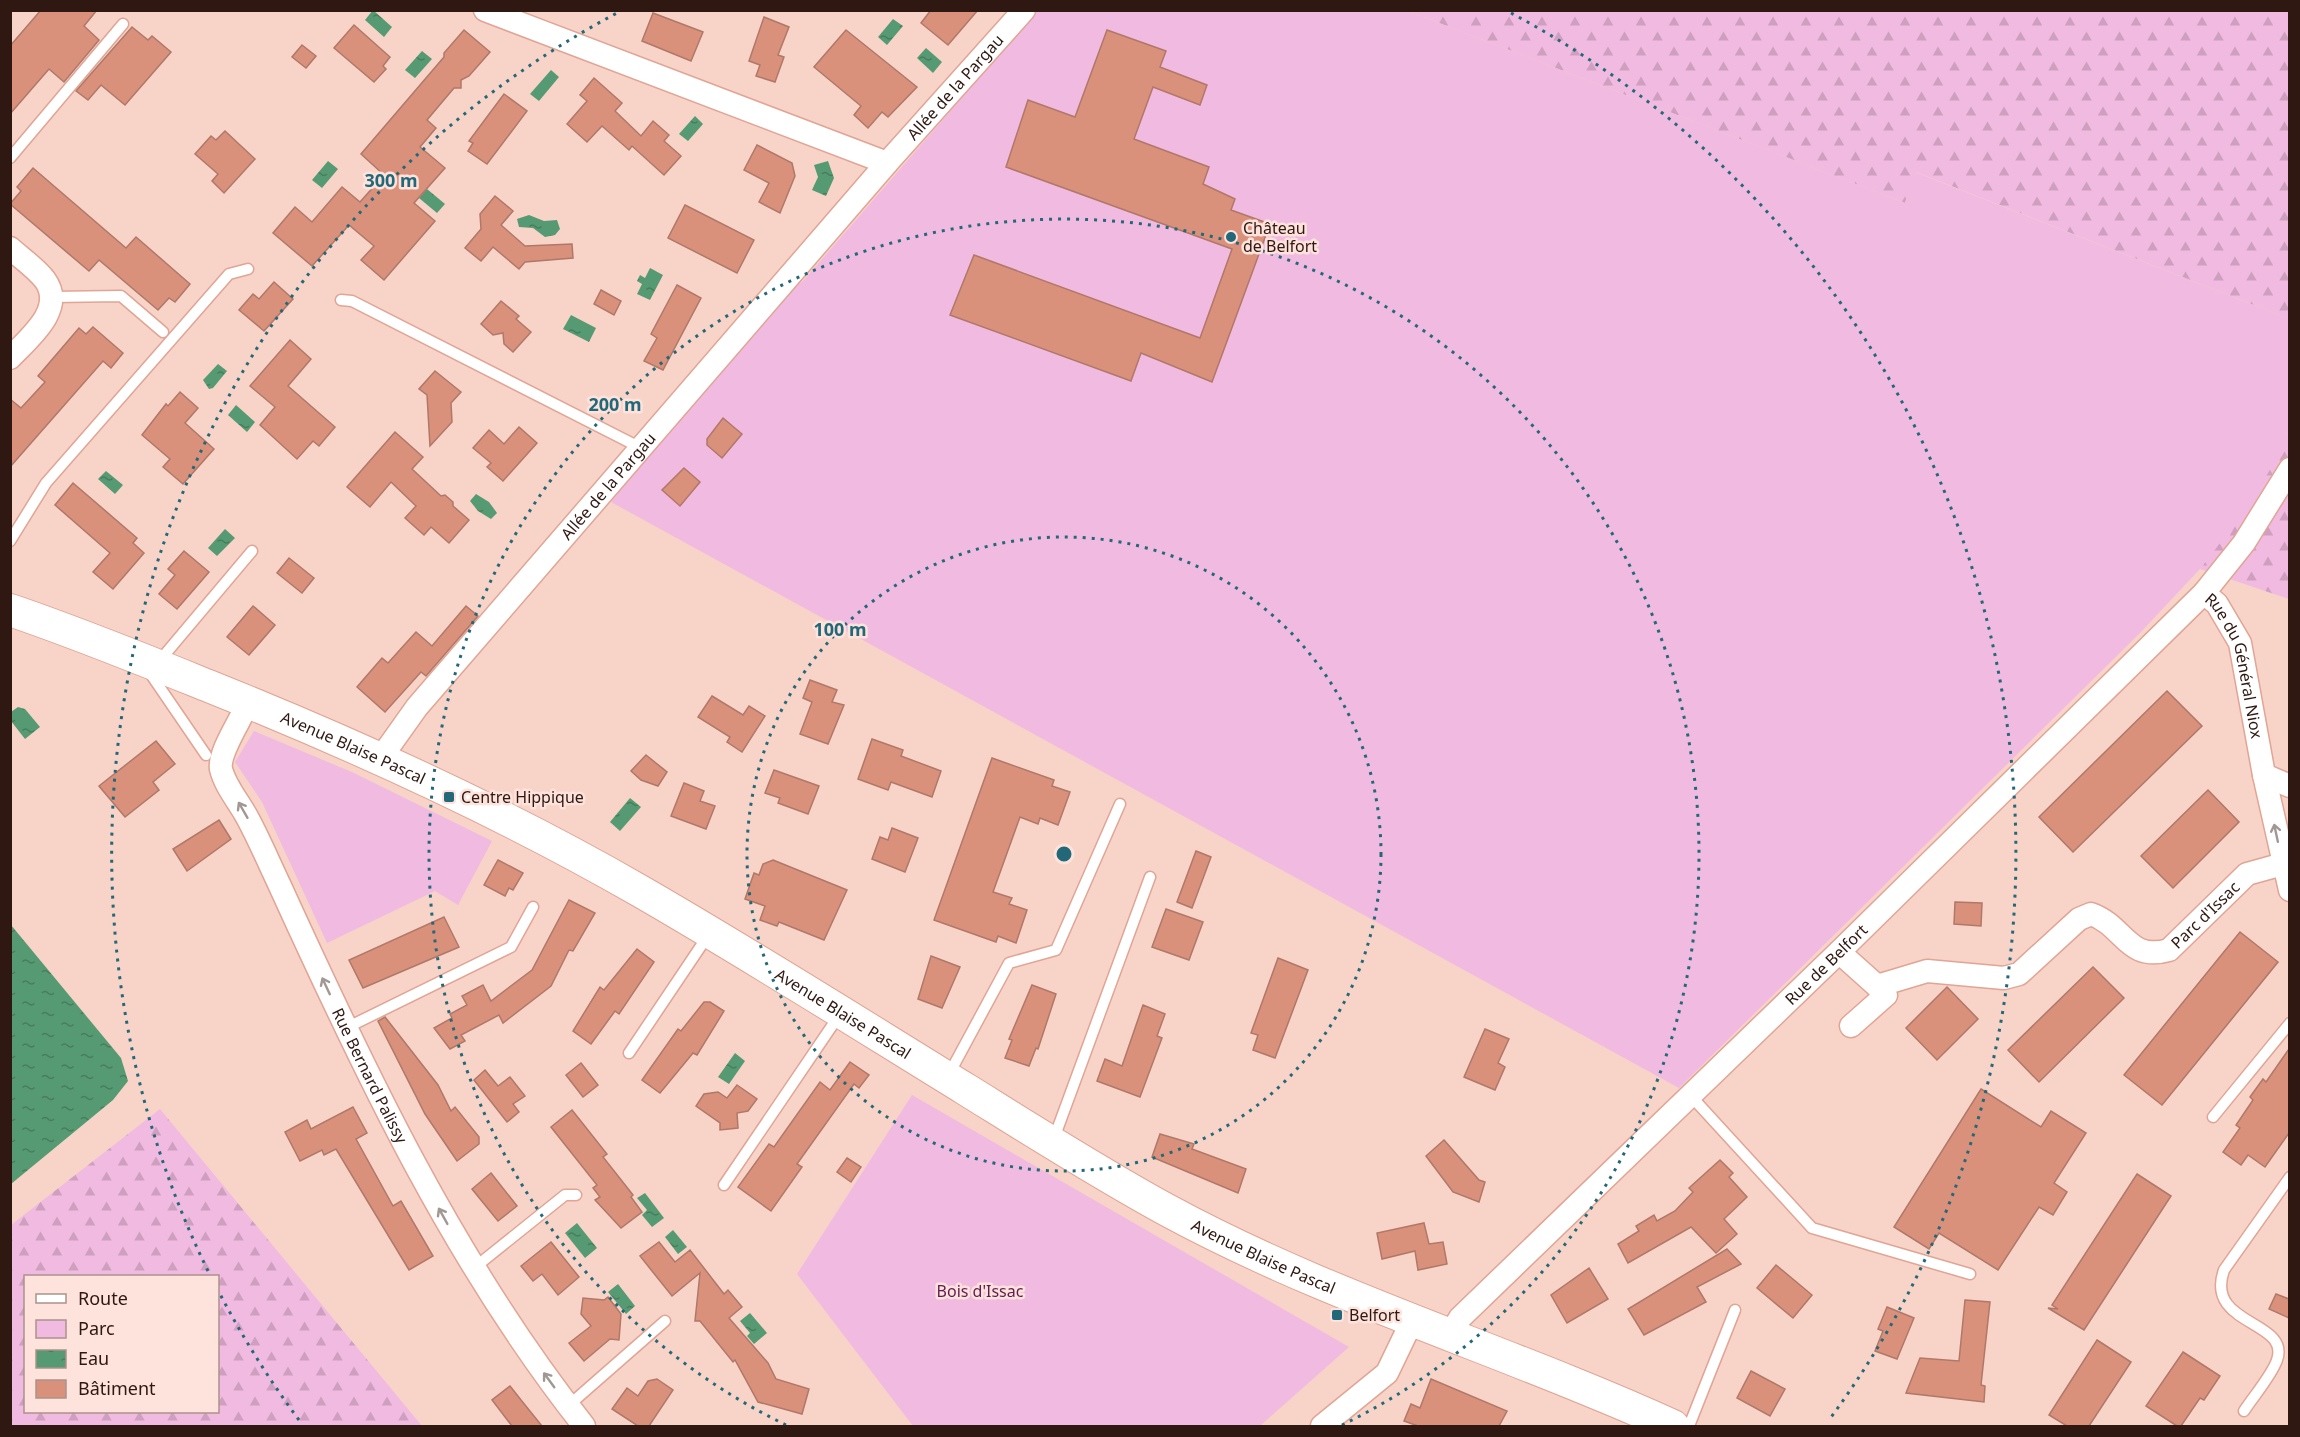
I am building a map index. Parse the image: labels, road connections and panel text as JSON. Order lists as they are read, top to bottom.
{
  "streets": {
    "main road": ["Avenue Blaise Pascal"],
    "street": [
      "Allée de la Pargau",
      "Rue du Général Niox",
      "Parc d'Issac",
      "Rue de Belfort",
      "Rue Bernard Palissy"
    ]
  },
  "crossings": [
    ["Allée de la Pargau", "Avenue Blaise Pascal"],
    ["Rue du Général Niox", "Parc d'Issac"],
    ["Rue du Général Niox", "Rue de Belfort"],
    ["Avenue Blaise Pascal", "Rue de Belfort"],
    ["Avenue Blaise Pascal", "Rue Bernard Palissy"]
  ],
  "one_way": ["Rue Bernard Palissy"],
  "parks": ["Bois d'Issac"],
  "places": {
    "other": ["Château de Belfort"],
    "transit": ["Centre Hippique", "Belfort"]
  },
  "legend": [
    "Route",
    "Parc",
    "Eau",
    "Bâtiment"
  ],
  "rings": ["300 m", "200 m", "100 m"]
}
